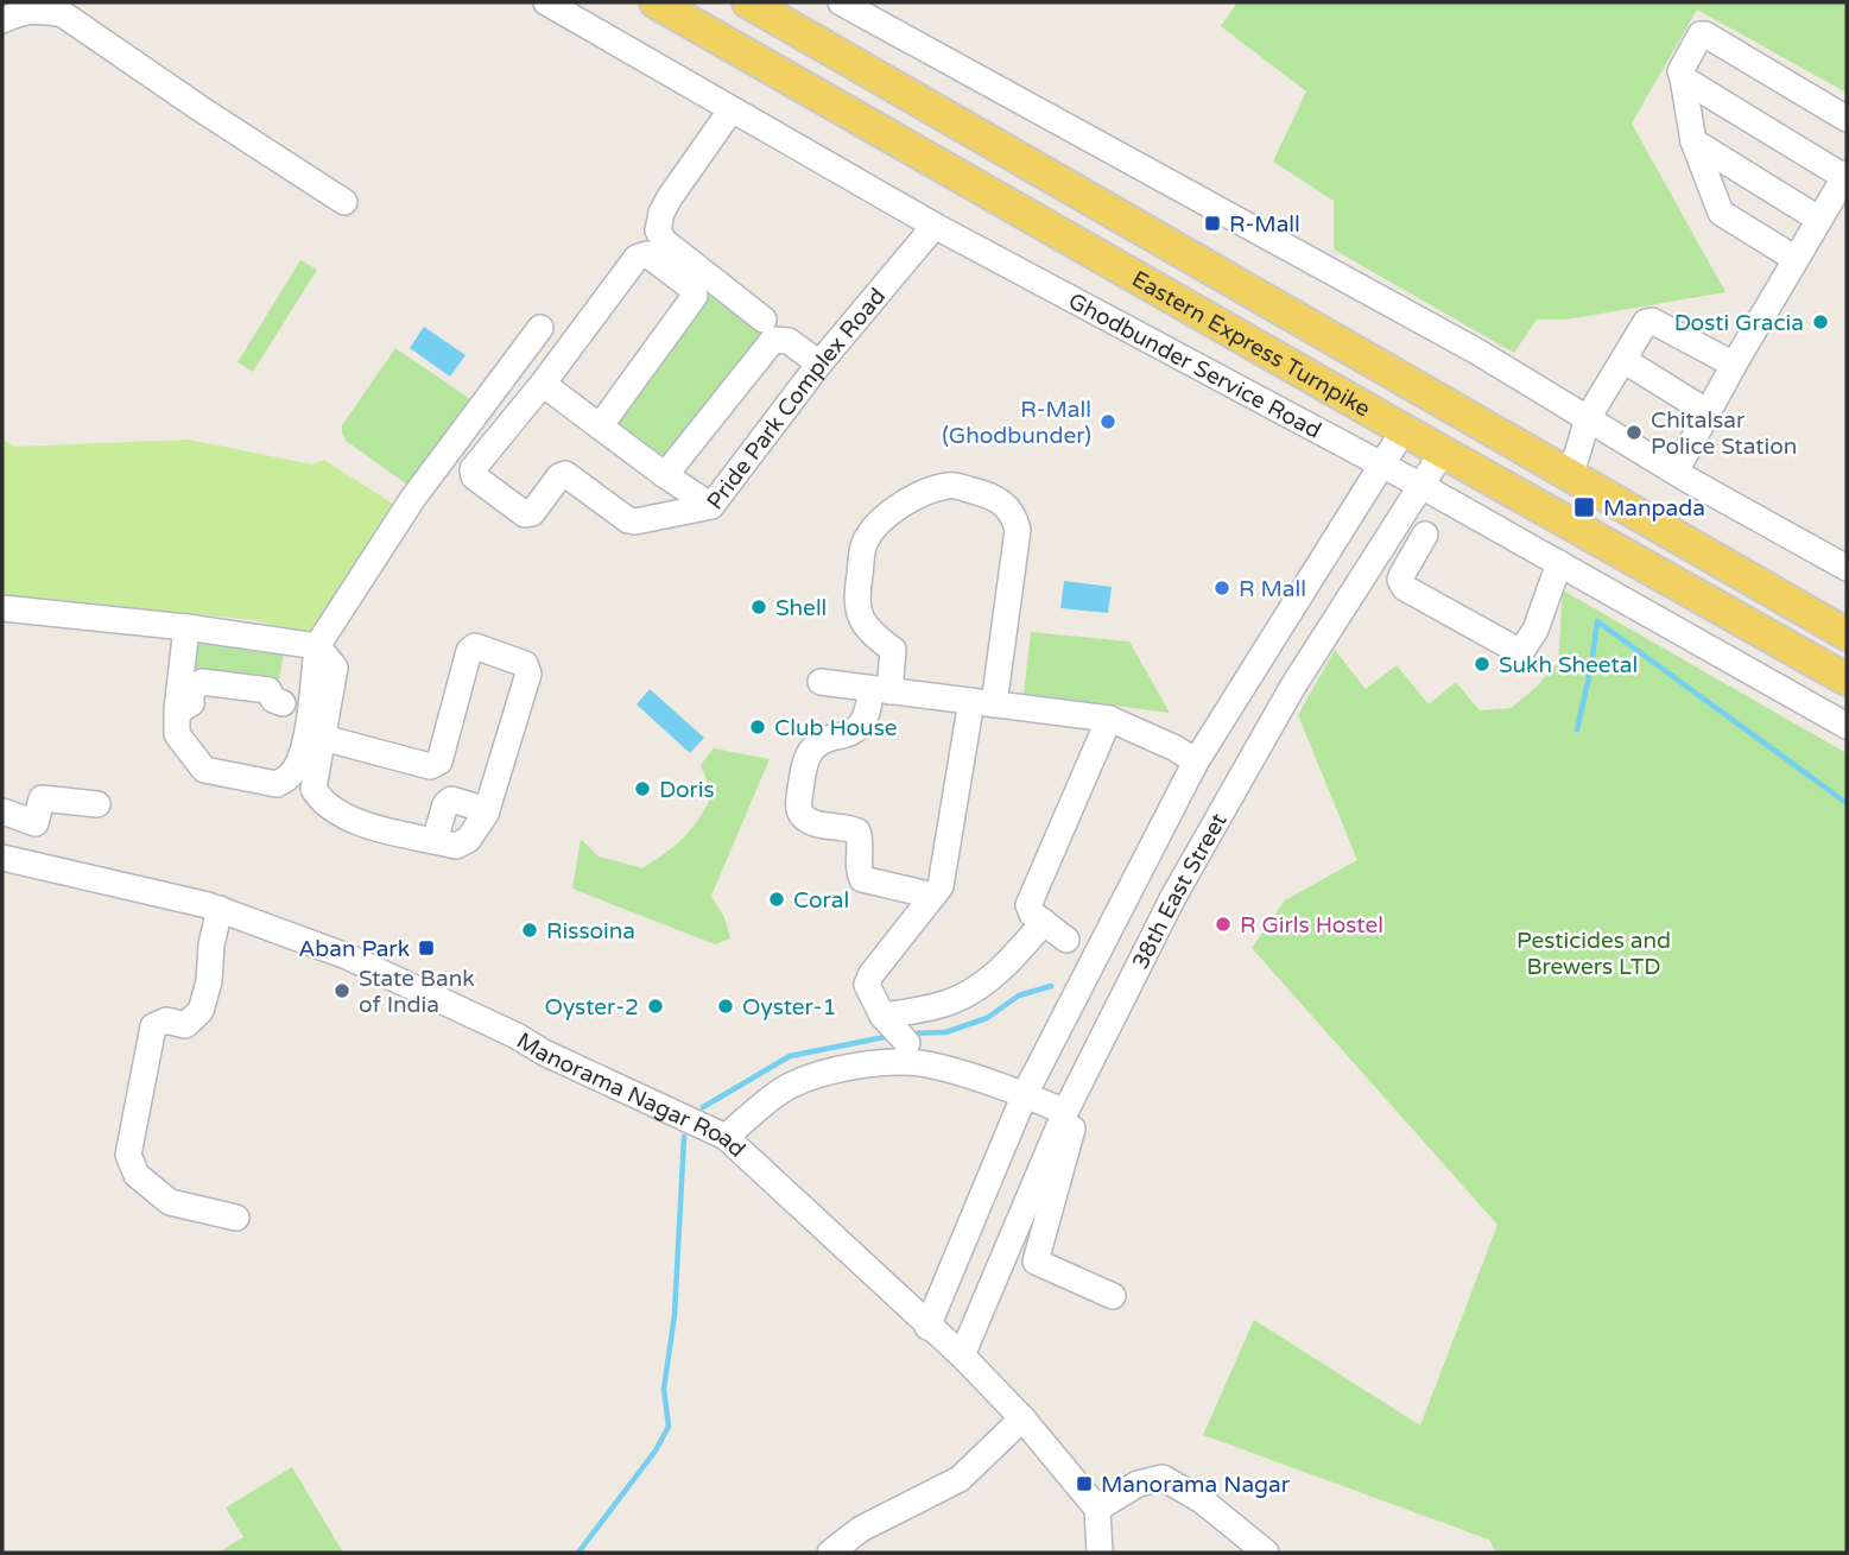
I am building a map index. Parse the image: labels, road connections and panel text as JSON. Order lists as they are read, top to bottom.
{
  "streets": {
    "main road": ["Eastern Express Turnpike"],
    "street": [
      "Ghodbunder Service Road",
      "Pride Park Complex Road",
      "38th East Street",
      "Manorama Nagar Road"
    ]
  },
  "crossings": [
    ["Eastern Express Turnpike", "38th East Street"],
    ["Ghodbunder Service Road", "Pride Park Complex Road"],
    ["Ghodbunder Service Road", "38th East Street"],
    ["38th East Street", "Manorama Nagar Road"]
  ],
  "parks": ["Pesticides and Brewers LTD"],
  "places": {
    "transit": [
      "R-Mall",
      "Manpada",
      "Aban Park",
      "Manorama Nagar"
    ],
    "other": [
      "Dosti Gracia",
      "R-Mall (Ghodbunder)",
      "Chitalsar Police Station",
      "R Mall",
      "Shell",
      "Sukh Sheetal",
      "Club House",
      "Doris",
      "Coral",
      "R Girls Hostel",
      "Rissoina",
      "State Bank of India",
      "Oyster-2",
      "Oyster-1"
    ]
  }
}
